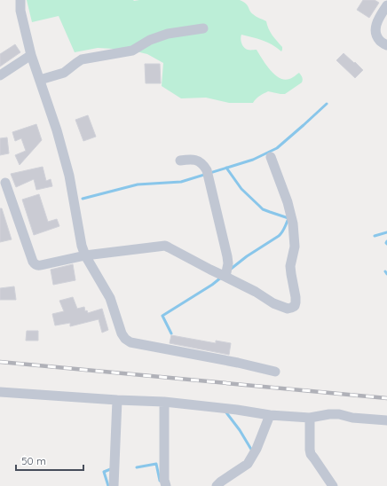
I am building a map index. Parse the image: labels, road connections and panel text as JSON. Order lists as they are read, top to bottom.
{
  "scale_bar": "50 m"
}
